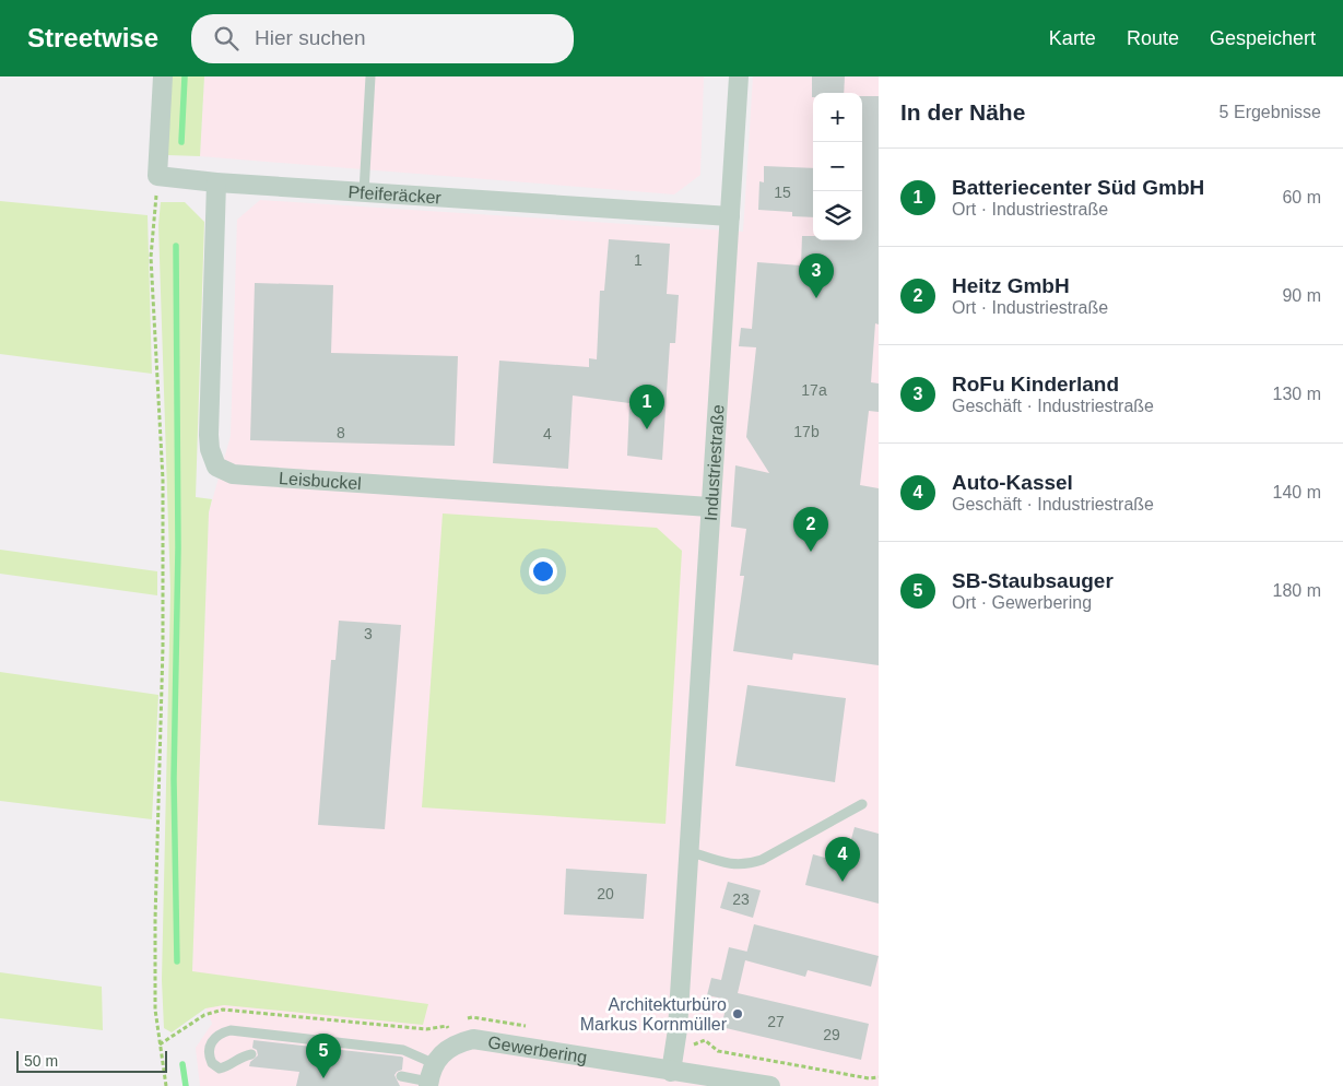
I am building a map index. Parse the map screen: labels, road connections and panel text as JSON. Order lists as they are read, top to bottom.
{
  "streets": {
    "street": [
      "Pfeiferäcker",
      "Industriestraße",
      "Leisbuckel",
      "Gewerbering"
    ]
  },
  "crossings": [
    ["Pfeiferäcker", "Industriestraße"],
    ["Pfeiferäcker", "Leisbuckel"],
    ["Industriestraße", "Leisbuckel"],
    ["Industriestraße", "Gewerbering"]
  ],
  "places": ["Architekturbüro Markus Kornmüller"],
  "house_numbers": [
    "15",
    "1",
    "17a",
    "17b",
    "8",
    "4",
    "3",
    "20",
    "23",
    "27",
    "29"
  ],
  "scale_bar": "50 m",
  "page": {
    "header": "Streetwise",
    "search": "Hier suchen",
    "nav": ["Karte", "Route", "Gespeichert"],
    "heading": ["In der Nähe", "5 Ergebnisse"],
    "map_buttons": ["+", "−"],
    "list": [
      {
        "mark": "1",
        "name": "Batteriecenter Süd GmbH",
        "note": "Ort · Industriestraße",
        "value": "60 m"
      },
      {
        "mark": "2",
        "name": "Heitz GmbH",
        "note": "Ort · Industriestraße",
        "value": "90 m"
      },
      {
        "mark": "3",
        "name": "RoFu Kinderland",
        "note": "Geschäft · Industriestraße",
        "value": "130 m"
      },
      {
        "mark": "4",
        "name": "Auto-Kassel",
        "note": "Geschäft · Industriestraße",
        "value": "140 m"
      },
      {
        "mark": "5",
        "name": "SB-Staubsauger",
        "note": "Ort · Gewerbering",
        "value": "180 m"
      }
    ],
    "pins": [
      "3",
      "1",
      "2",
      "4",
      "5"
    ],
    "scale": "50 m"
  }
}
